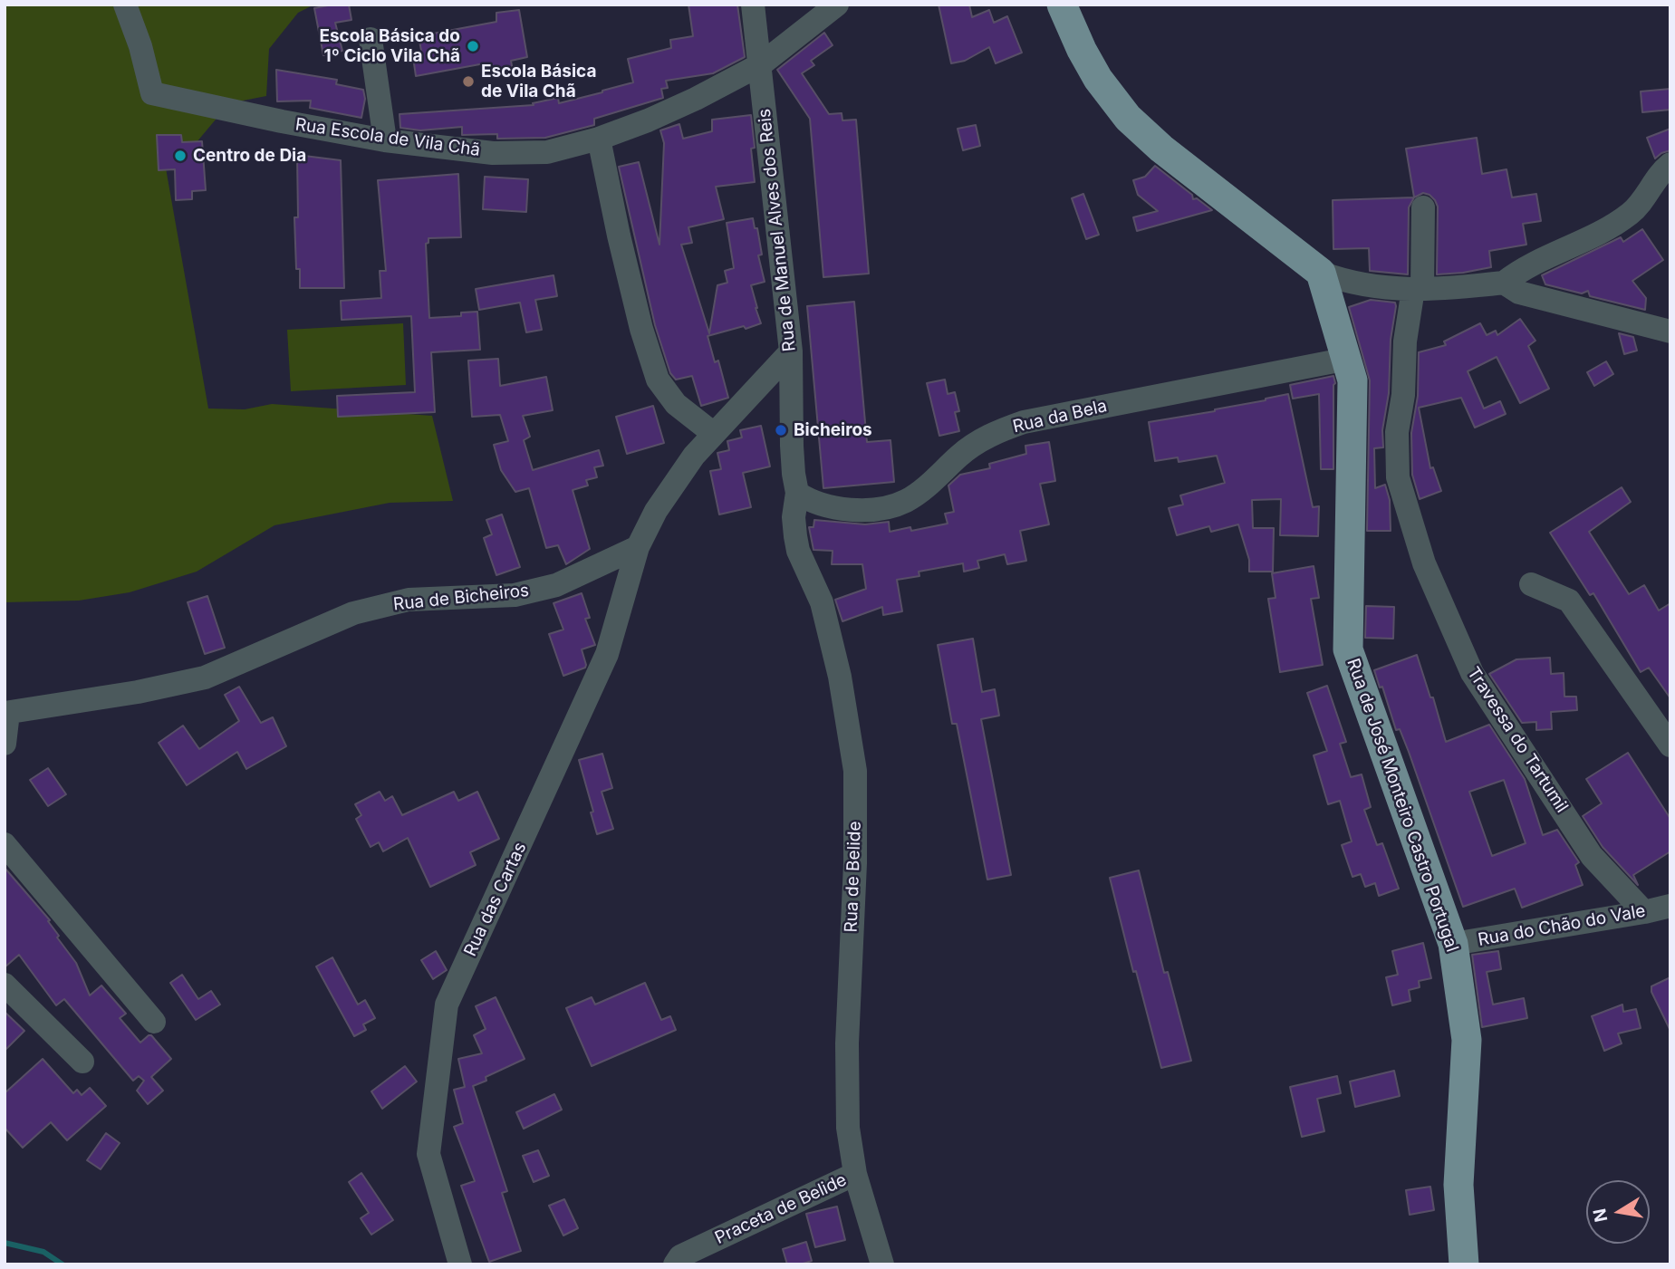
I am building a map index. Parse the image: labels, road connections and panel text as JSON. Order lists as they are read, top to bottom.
{
  "streets": {
    "main road": ["Rua de José Monteiro Castro Portugal"],
    "street": [
      "Rua Escola de Vila Chã",
      "Rua de Manuel Alves dos Reis",
      "Rua da Bela",
      "Rua de Bicheiros",
      "Travessa do Tartumil",
      "Rua de Belide",
      "Rua das Cartas",
      "Rua do Chão do Vale",
      "Praceta de Belide"
    ]
  },
  "crossings": [
    ["Rua Escola de Vila Chã", "Rua de Manuel Alves dos Reis"],
    ["Rua de Manuel Alves dos Reis", "Rua da Bela"],
    ["Rua de Manuel Alves dos Reis", "Rua de Belide"],
    ["Rua da Bela", "Rua de José Monteiro Castro Portugal"],
    ["Rua da Bela", "Rua de Belide"],
    ["Rua de Bicheiros", "Rua das Cartas"],
    ["Travessa do Tartumil", "Rua do Chão do Vale"],
    ["Rua de José Monteiro Castro Portugal", "Rua do Chão do Vale"],
    ["Rua de Belide", "Praceta de Belide"]
  ],
  "places": [
    "Escola Básica do 1º Ciclo Vila Chã",
    "Escola Básica de Vila Chã",
    "Centro de Dia",
    "Bicheiros"
  ],
  "north": "left"
}
